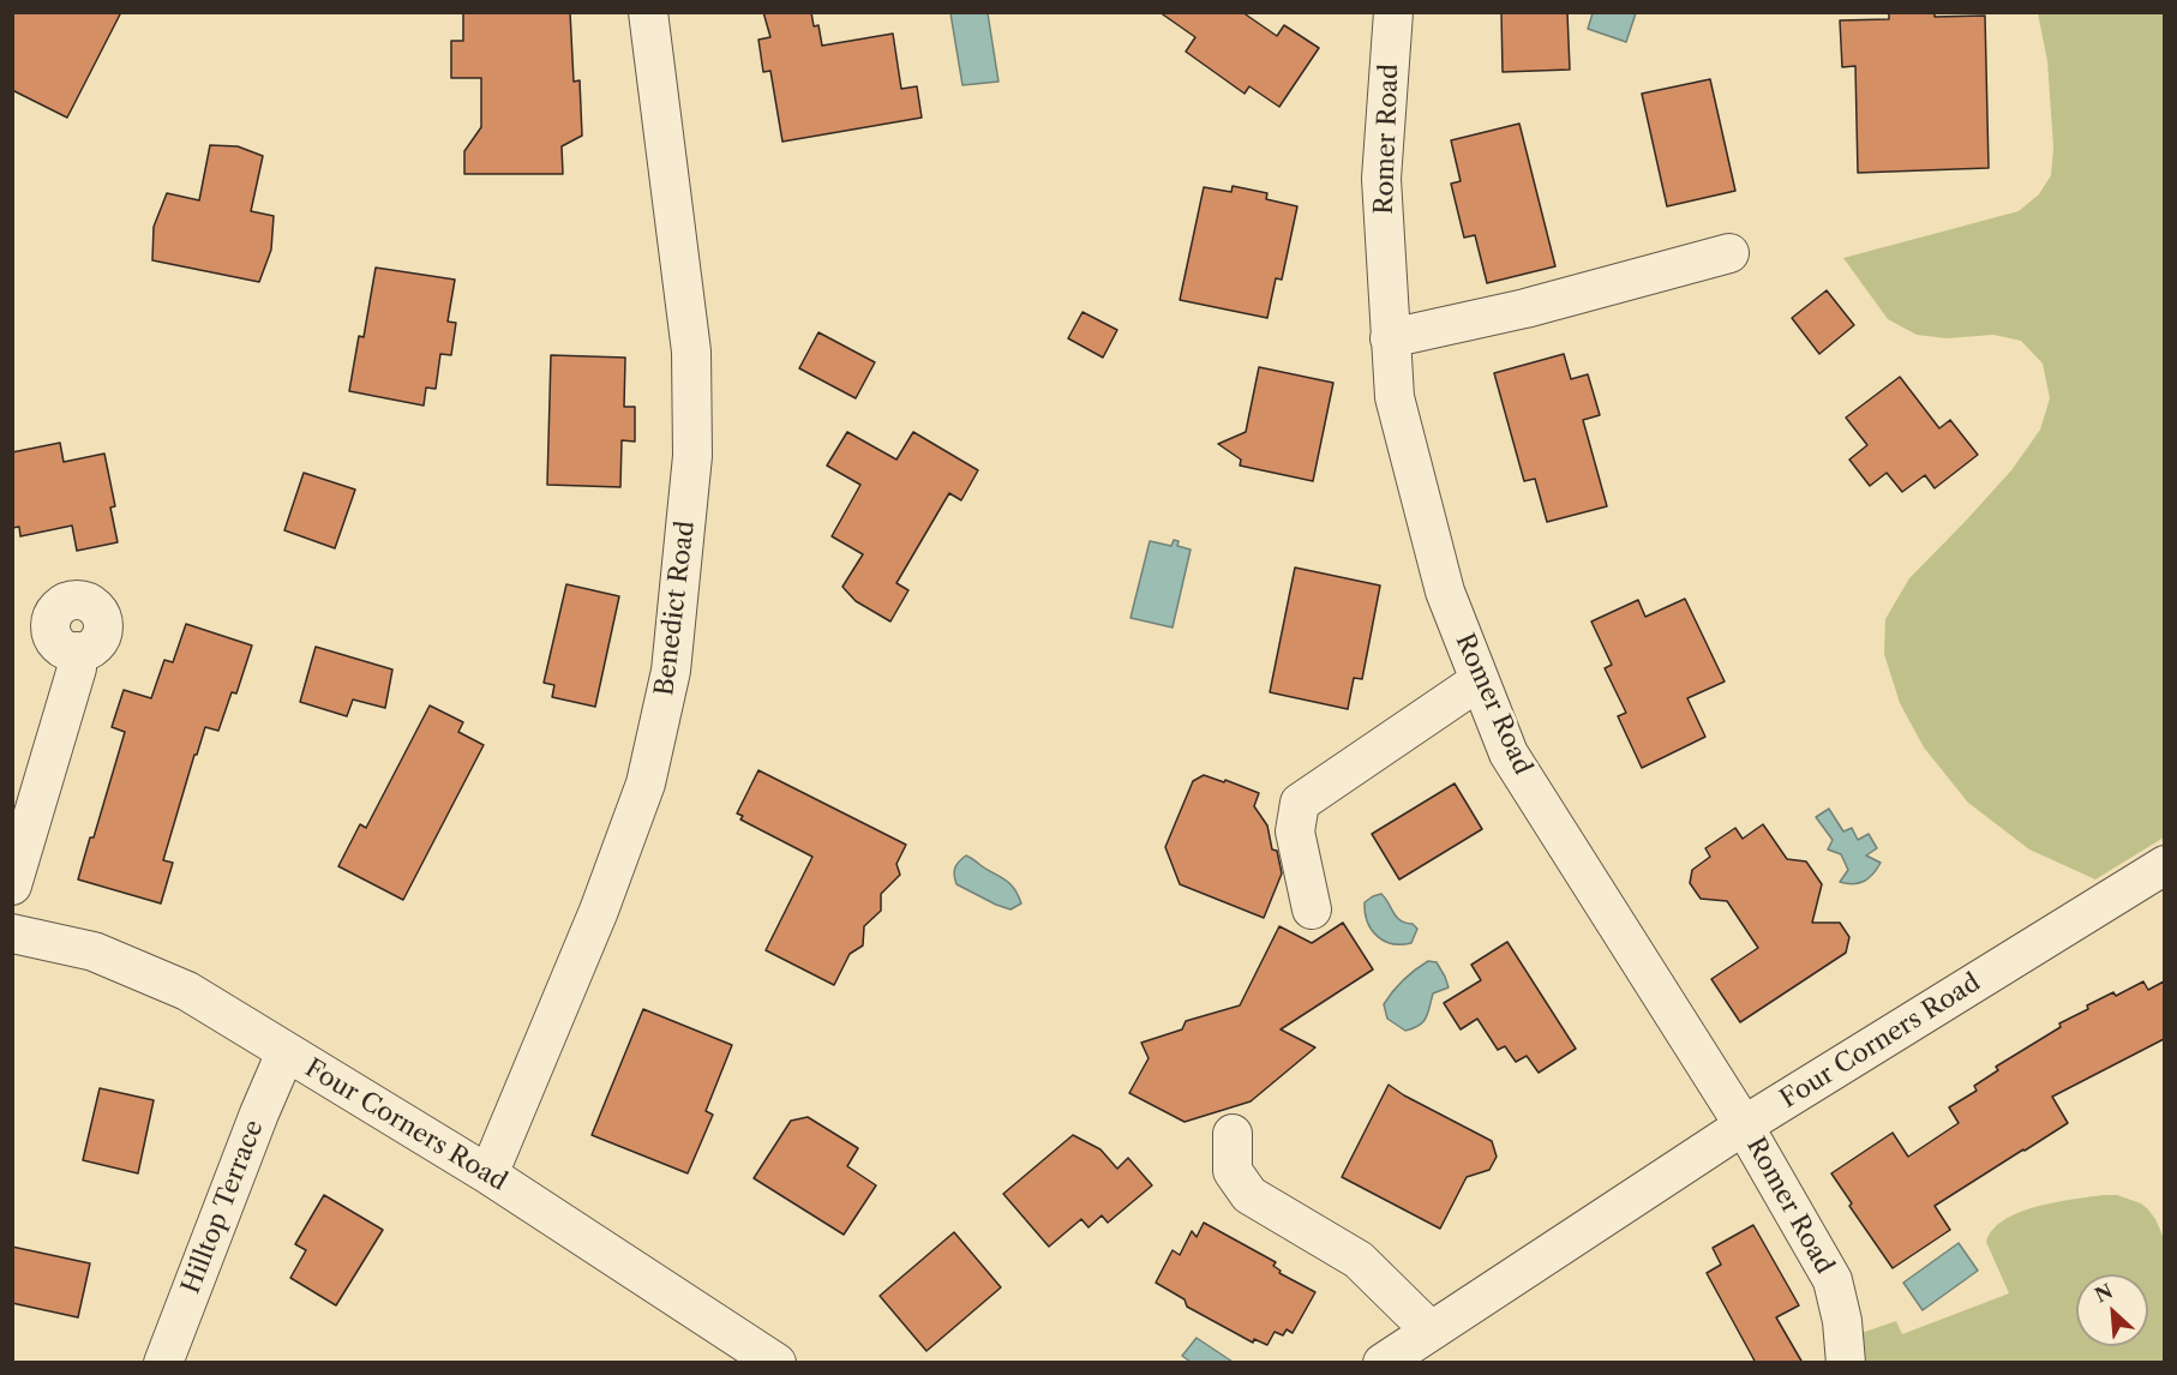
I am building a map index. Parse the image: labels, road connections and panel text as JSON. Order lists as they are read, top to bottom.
{
  "streets": {
    "street": [
      "Romer Road",
      "Benedict Road",
      "Four Corners Road",
      "Hilltop Terrace"
    ]
  },
  "crossings": [
    ["Romer Road", "Four Corners Road"],
    ["Benedict Road", "Four Corners Road"],
    ["Four Corners Road", "Hilltop Terrace"]
  ],
  "north": "top left"
}
